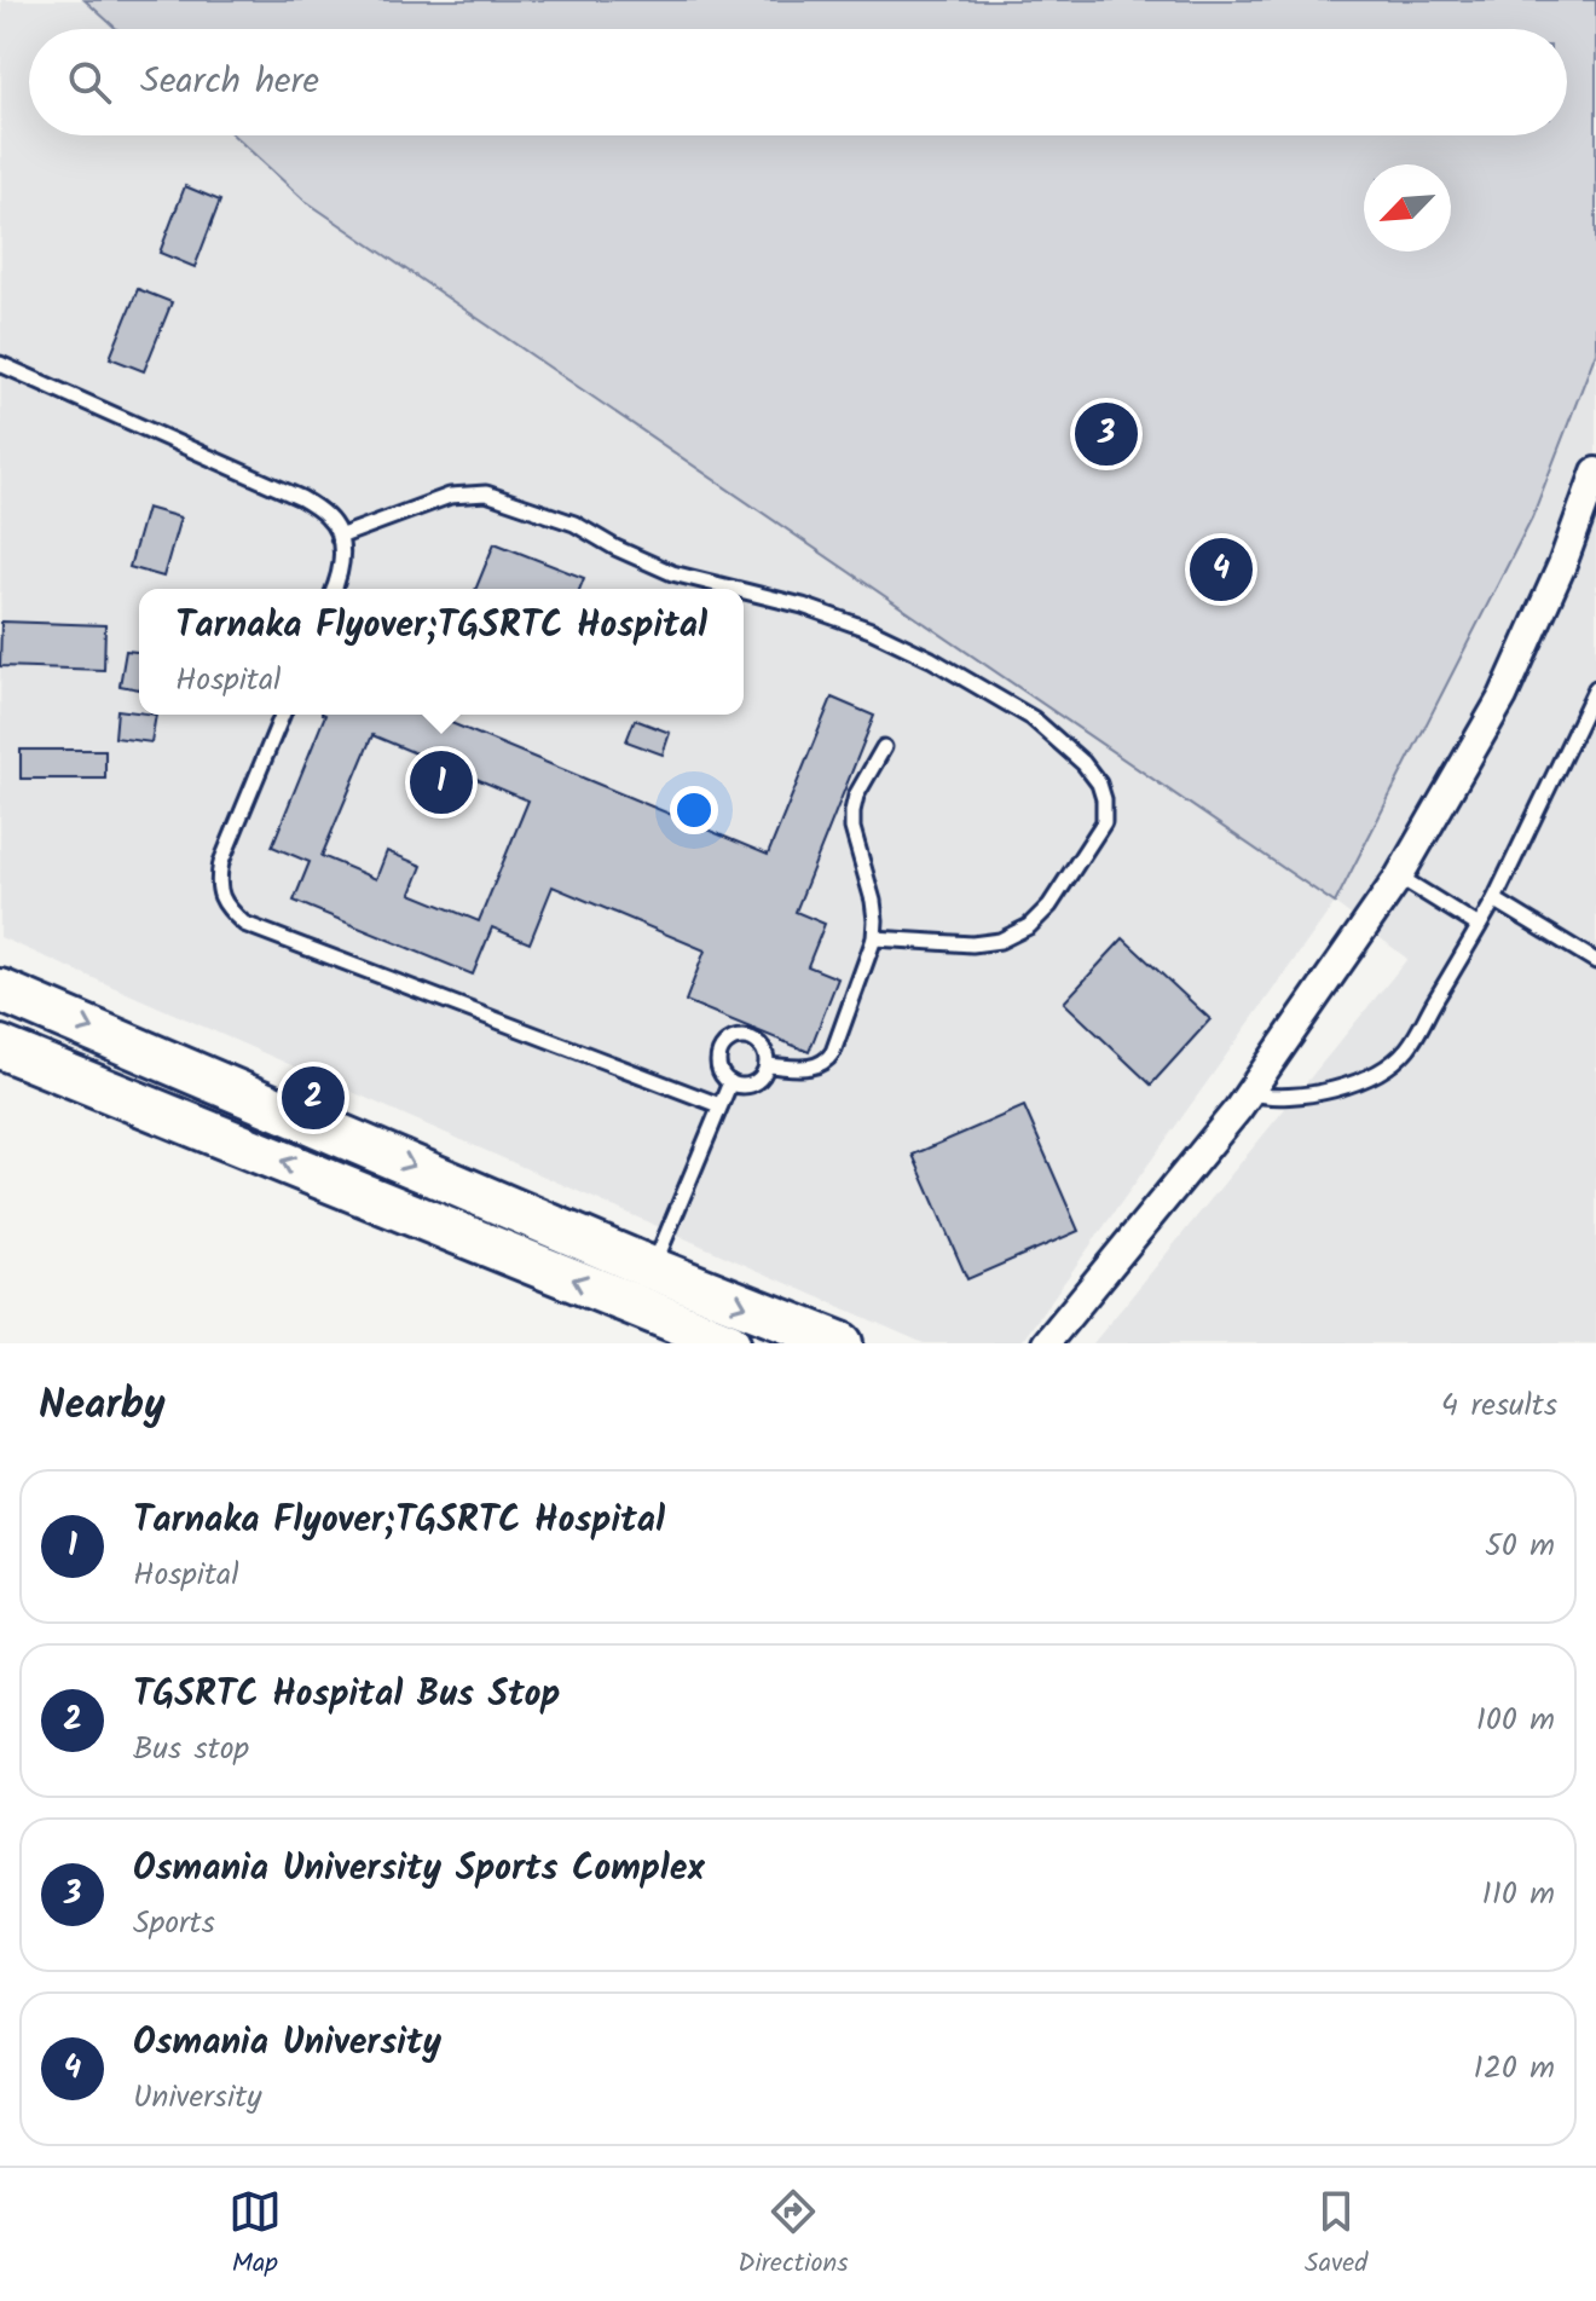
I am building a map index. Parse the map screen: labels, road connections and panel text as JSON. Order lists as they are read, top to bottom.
{
  "north": "bottom left",
  "page": {
    "search": "Search here",
    "pins": [
      "3",
      "4",
      "1",
      "2"
    ],
    "popup": ["Tarnaka Flyover;TGSRTC Hospital", "Hospital"],
    "heading": ["Nearby", "4 results"],
    "list": [
      {
        "mark": "1",
        "name": "Tarnaka Flyover;TGSRTC Hospital",
        "note": "Hospital",
        "value": "50 m"
      },
      {
        "mark": "2",
        "name": "TGSRTC Hospital Bus Stop",
        "note": "Bus stop",
        "value": "100 m"
      },
      {
        "mark": "3",
        "name": "Osmania University Sports Complex",
        "note": "Sports",
        "value": "110 m"
      },
      {
        "mark": "4",
        "name": "Osmania University",
        "note": "University",
        "value": "120 m"
      }
    ],
    "nav": ["Map", "Directions", "Saved"]
  }
}
